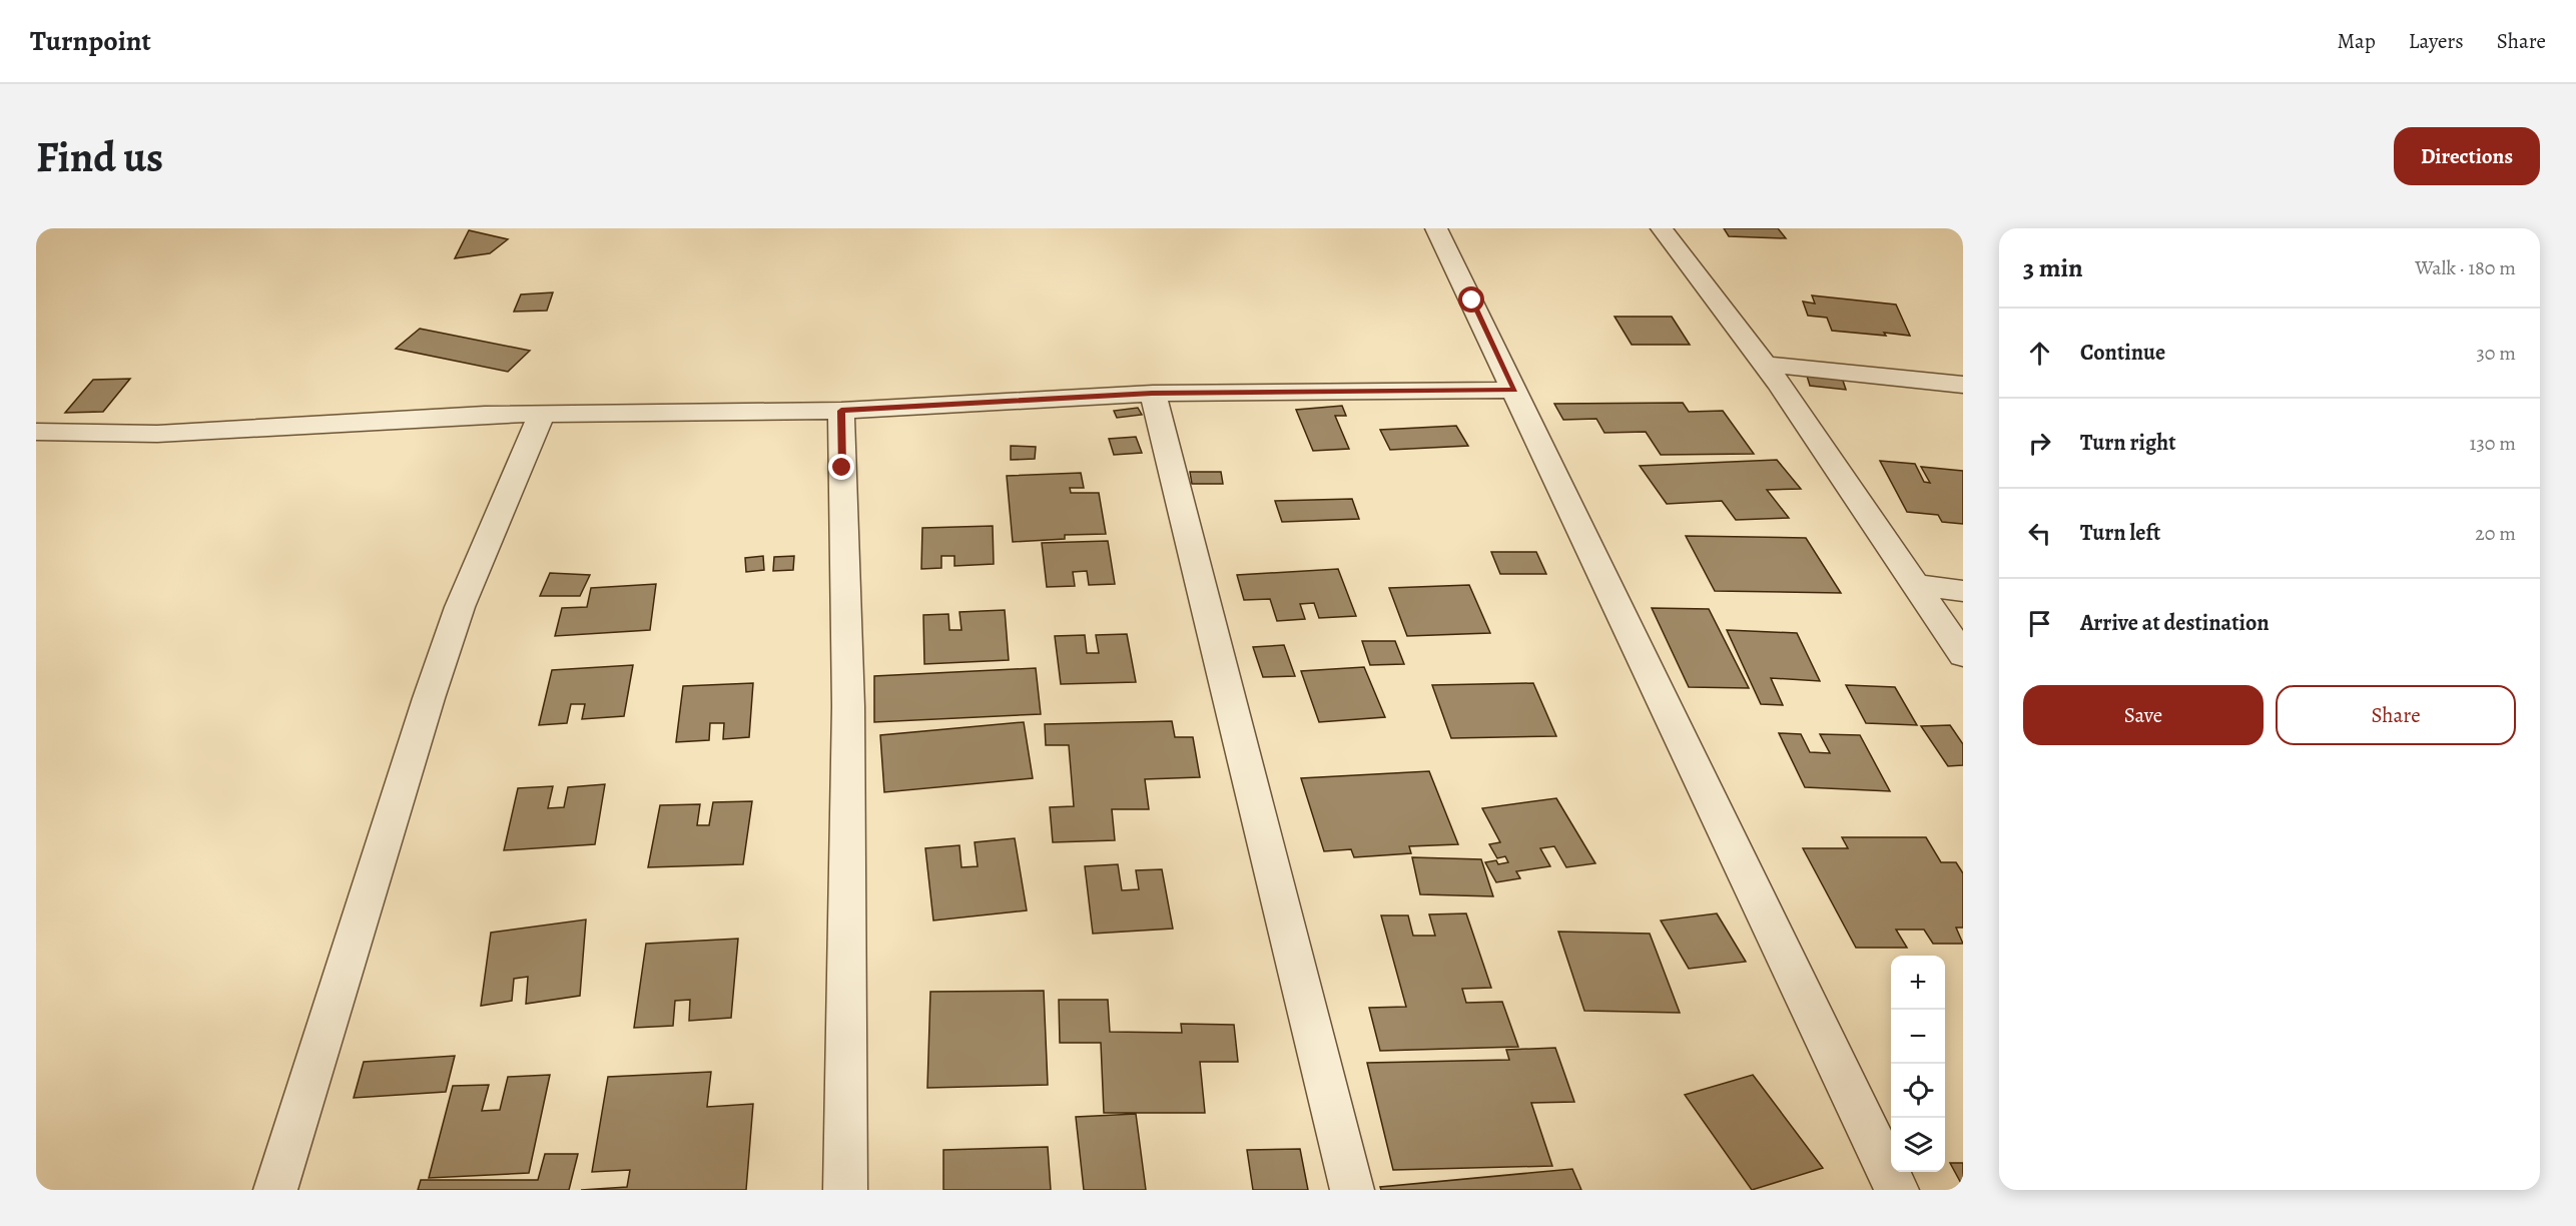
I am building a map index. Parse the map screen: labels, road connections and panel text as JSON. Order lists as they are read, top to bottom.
{
  "page": {
    "header": "Turnpoint",
    "nav": ["Map", "Layers", "Share"],
    "buttons": [
      "Directions",
      ["Save", "Share"]
    ],
    "title": "Find us",
    "heading": ["3 min", "Walk · 180 m"],
    "list": [
      ["Continue", "30 m"],
      ["Turn right", "130 m"],
      ["Turn left", "20 m"],
      "Arrive at destination"
    ],
    "map_buttons": ["+", "−"]
  }
}
